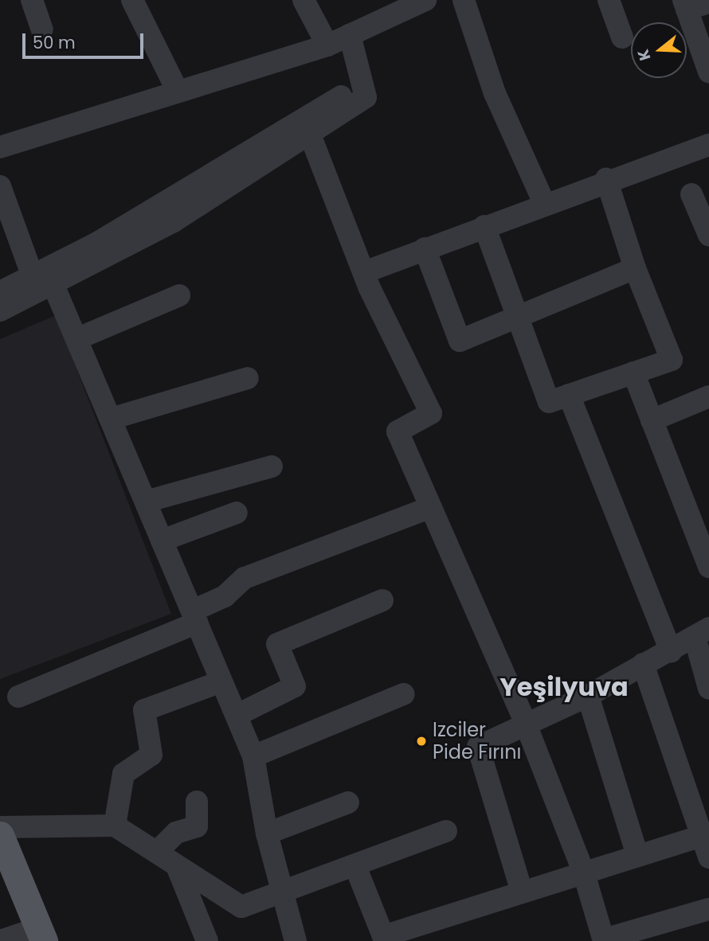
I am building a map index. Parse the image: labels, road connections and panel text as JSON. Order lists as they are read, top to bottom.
{
  "districts": ["Yeşilyuva"],
  "places": ["Izciler Pide Fırını"],
  "scale_bar": "50 m",
  "north": "left"
}
